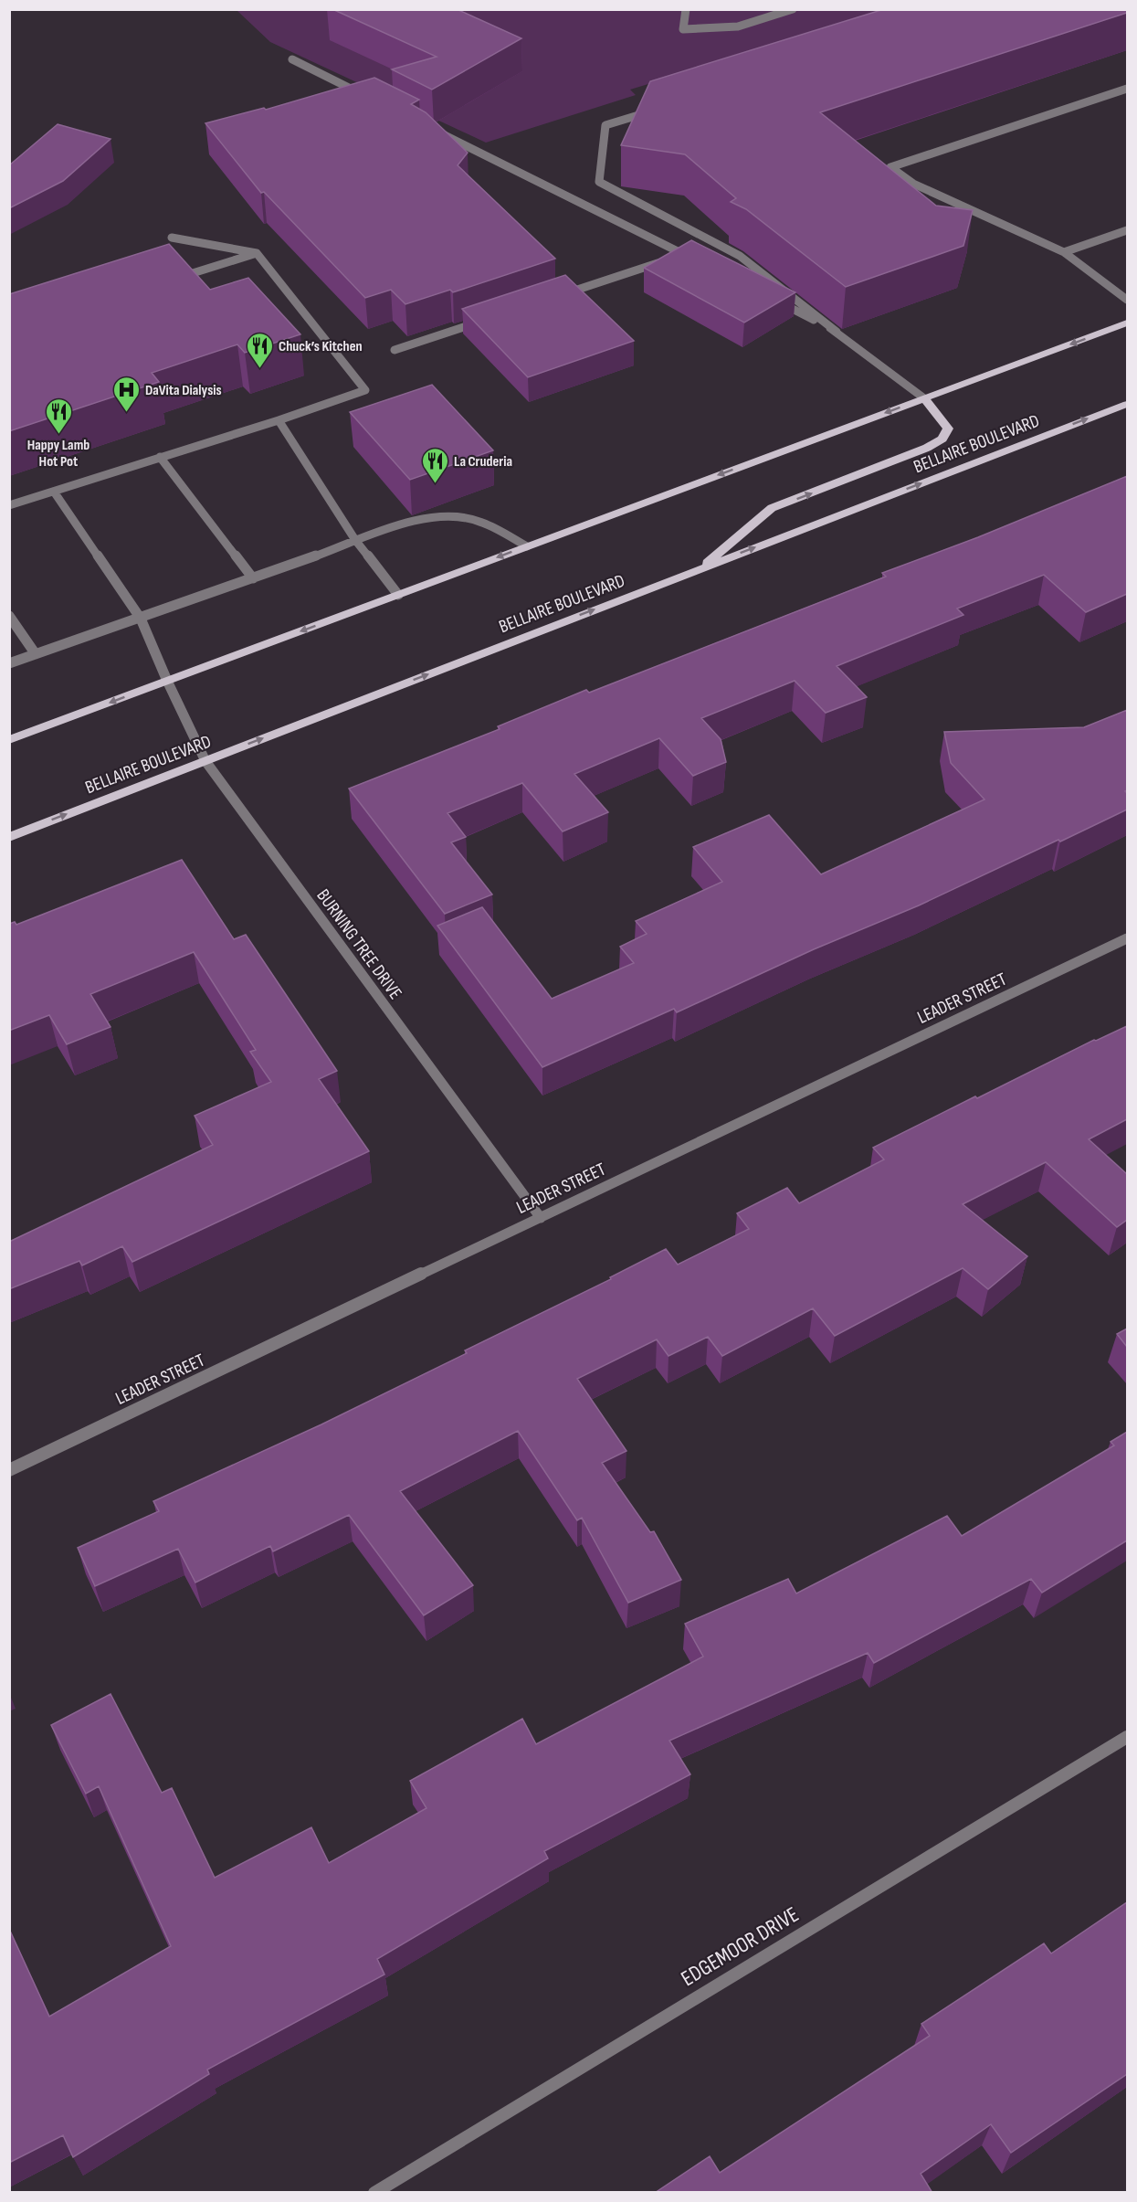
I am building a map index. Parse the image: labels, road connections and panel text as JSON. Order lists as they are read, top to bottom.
{
  "streets": {
    "main road": ["BELLAIRE BOULEVARD"],
    "street": ["BURNING TREE DRIVE", "LEADER STREET", "EDGEMOOR DRIVE"]
  },
  "crossings": [
    ["BELLAIRE BOULEVARD", "BURNING TREE DRIVE"],
    ["BURNING TREE DRIVE", "LEADER STREET"]
  ],
  "places": {
    "restaurant": ["Chuck’s Kitchen", "Happy Lamb Hot Pot", "La Cruderia"],
    "hospital": ["DaVita Dialysis"]
  }
}
